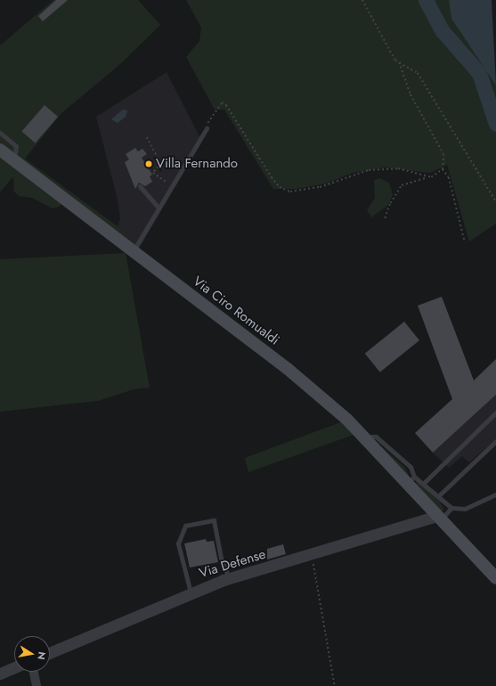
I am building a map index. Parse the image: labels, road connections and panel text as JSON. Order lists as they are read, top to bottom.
{
  "streets": {
    "main road": ["Via Ciro Romualdi"],
    "street": ["Via Defense"]
  },
  "crossings": [
    ["Via Ciro Romualdi", "Via Defense"]
  ],
  "places": ["Villa Fernando"],
  "north": "right"
}
